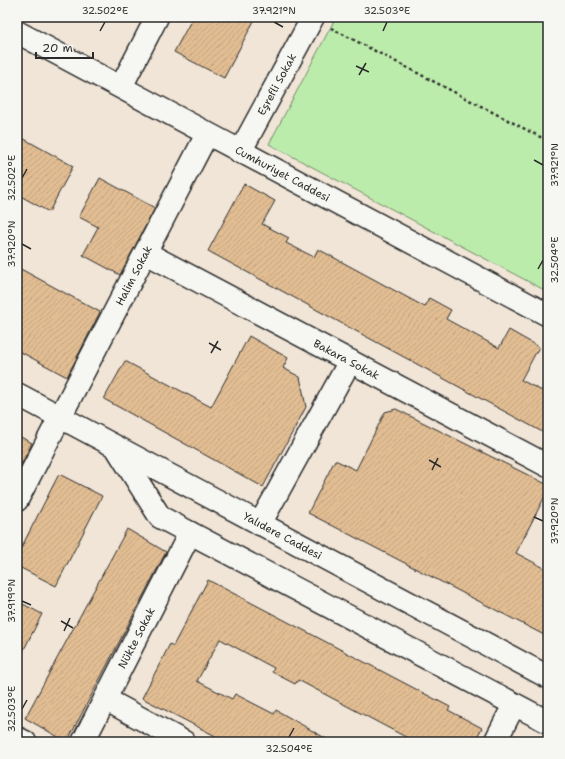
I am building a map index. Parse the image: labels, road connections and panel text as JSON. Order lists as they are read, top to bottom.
{
  "streets": {
    "street": [
      "Eşrefli Sokak",
      "Cumhuriyet Caddesi",
      "Halim Sokak",
      "Bakara Sokak",
      "Yalıdere Caddesi",
      "Nükte Sokak"
    ]
  },
  "crossings": [
    ["Eşrefli Sokak", "Cumhuriyet Caddesi"],
    ["Cumhuriyet Caddesi", "Halim Sokak"],
    ["Halim Sokak", "Bakara Sokak"],
    ["Halim Sokak", "Yalıdere Caddesi"]
  ],
  "scale_bar": "20 m",
  "coordinates": [
    "32.502°E",
    "37.921°N",
    "32.503°E",
    "37.920°N",
    "32.504°E",
    "37.919°N"
  ]
}
